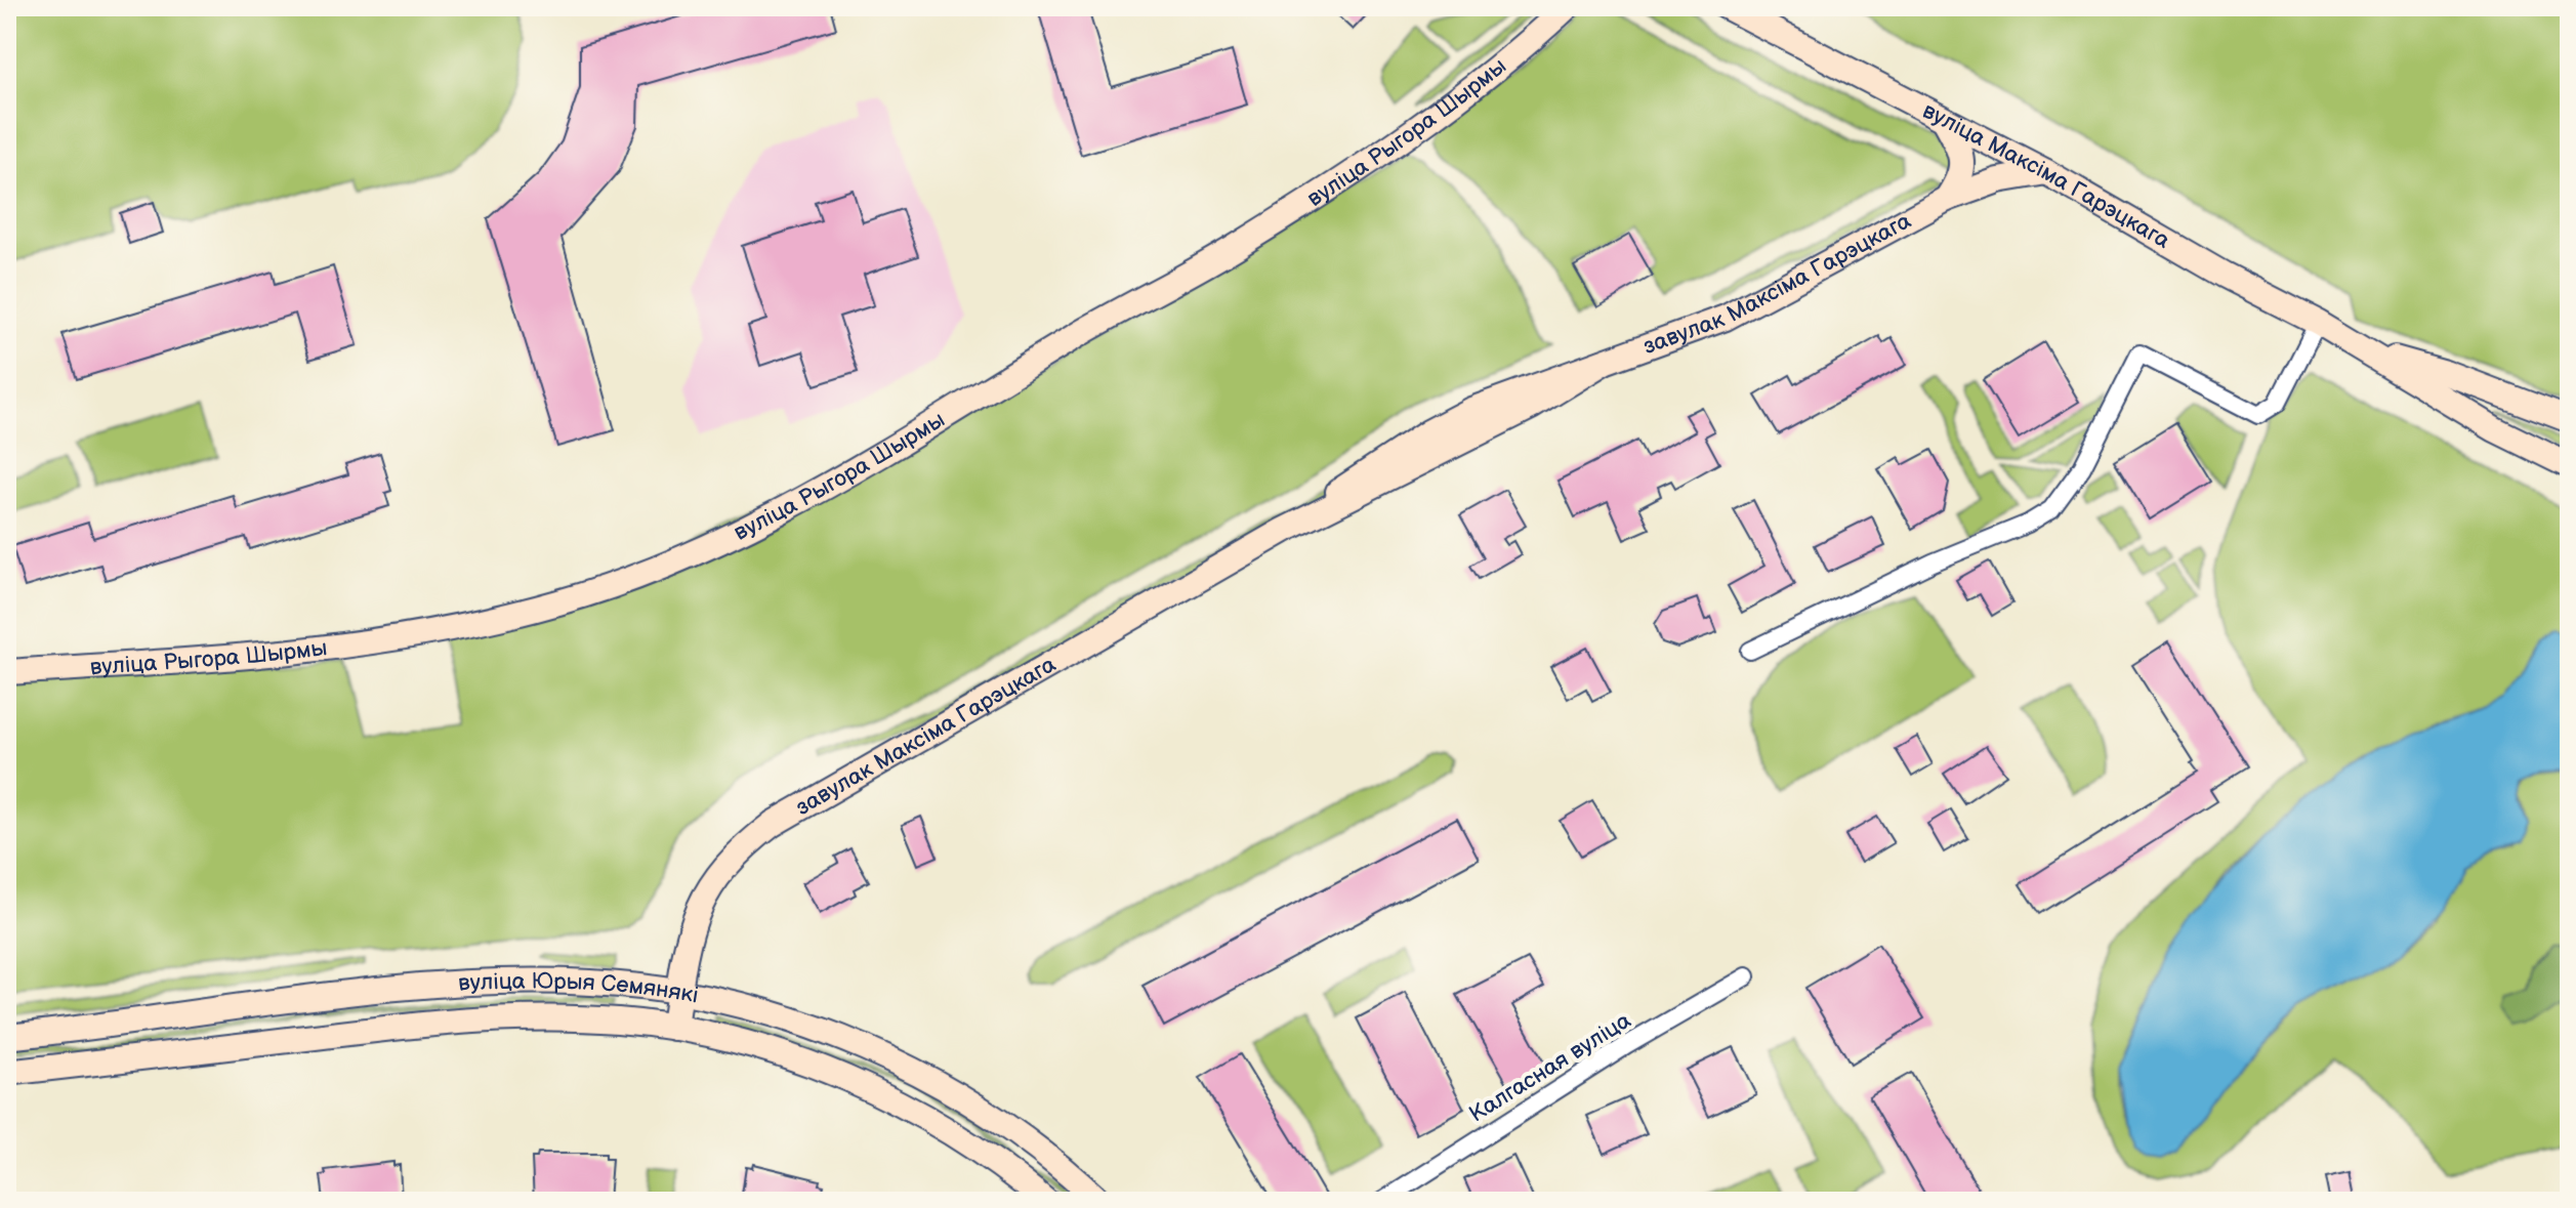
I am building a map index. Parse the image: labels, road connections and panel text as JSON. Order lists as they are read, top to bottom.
{
  "streets": {
    "main road": [
      "вуліца Рыгора Шырмы",
      "вуліца Максіма Гарэцкага",
      "завулак Максіма Гарэцкага",
      "вуліца Юрыя Семянякі"
    ],
    "street": ["Калгасная вуліца"]
  },
  "crossings": [
    ["вуліца Максіма Гарэцкага", "завулак Максіма Гарэцкага"],
    ["завулак Максіма Гарэцкага", "вуліца Юрыя Семянякі"]
  ]
}
